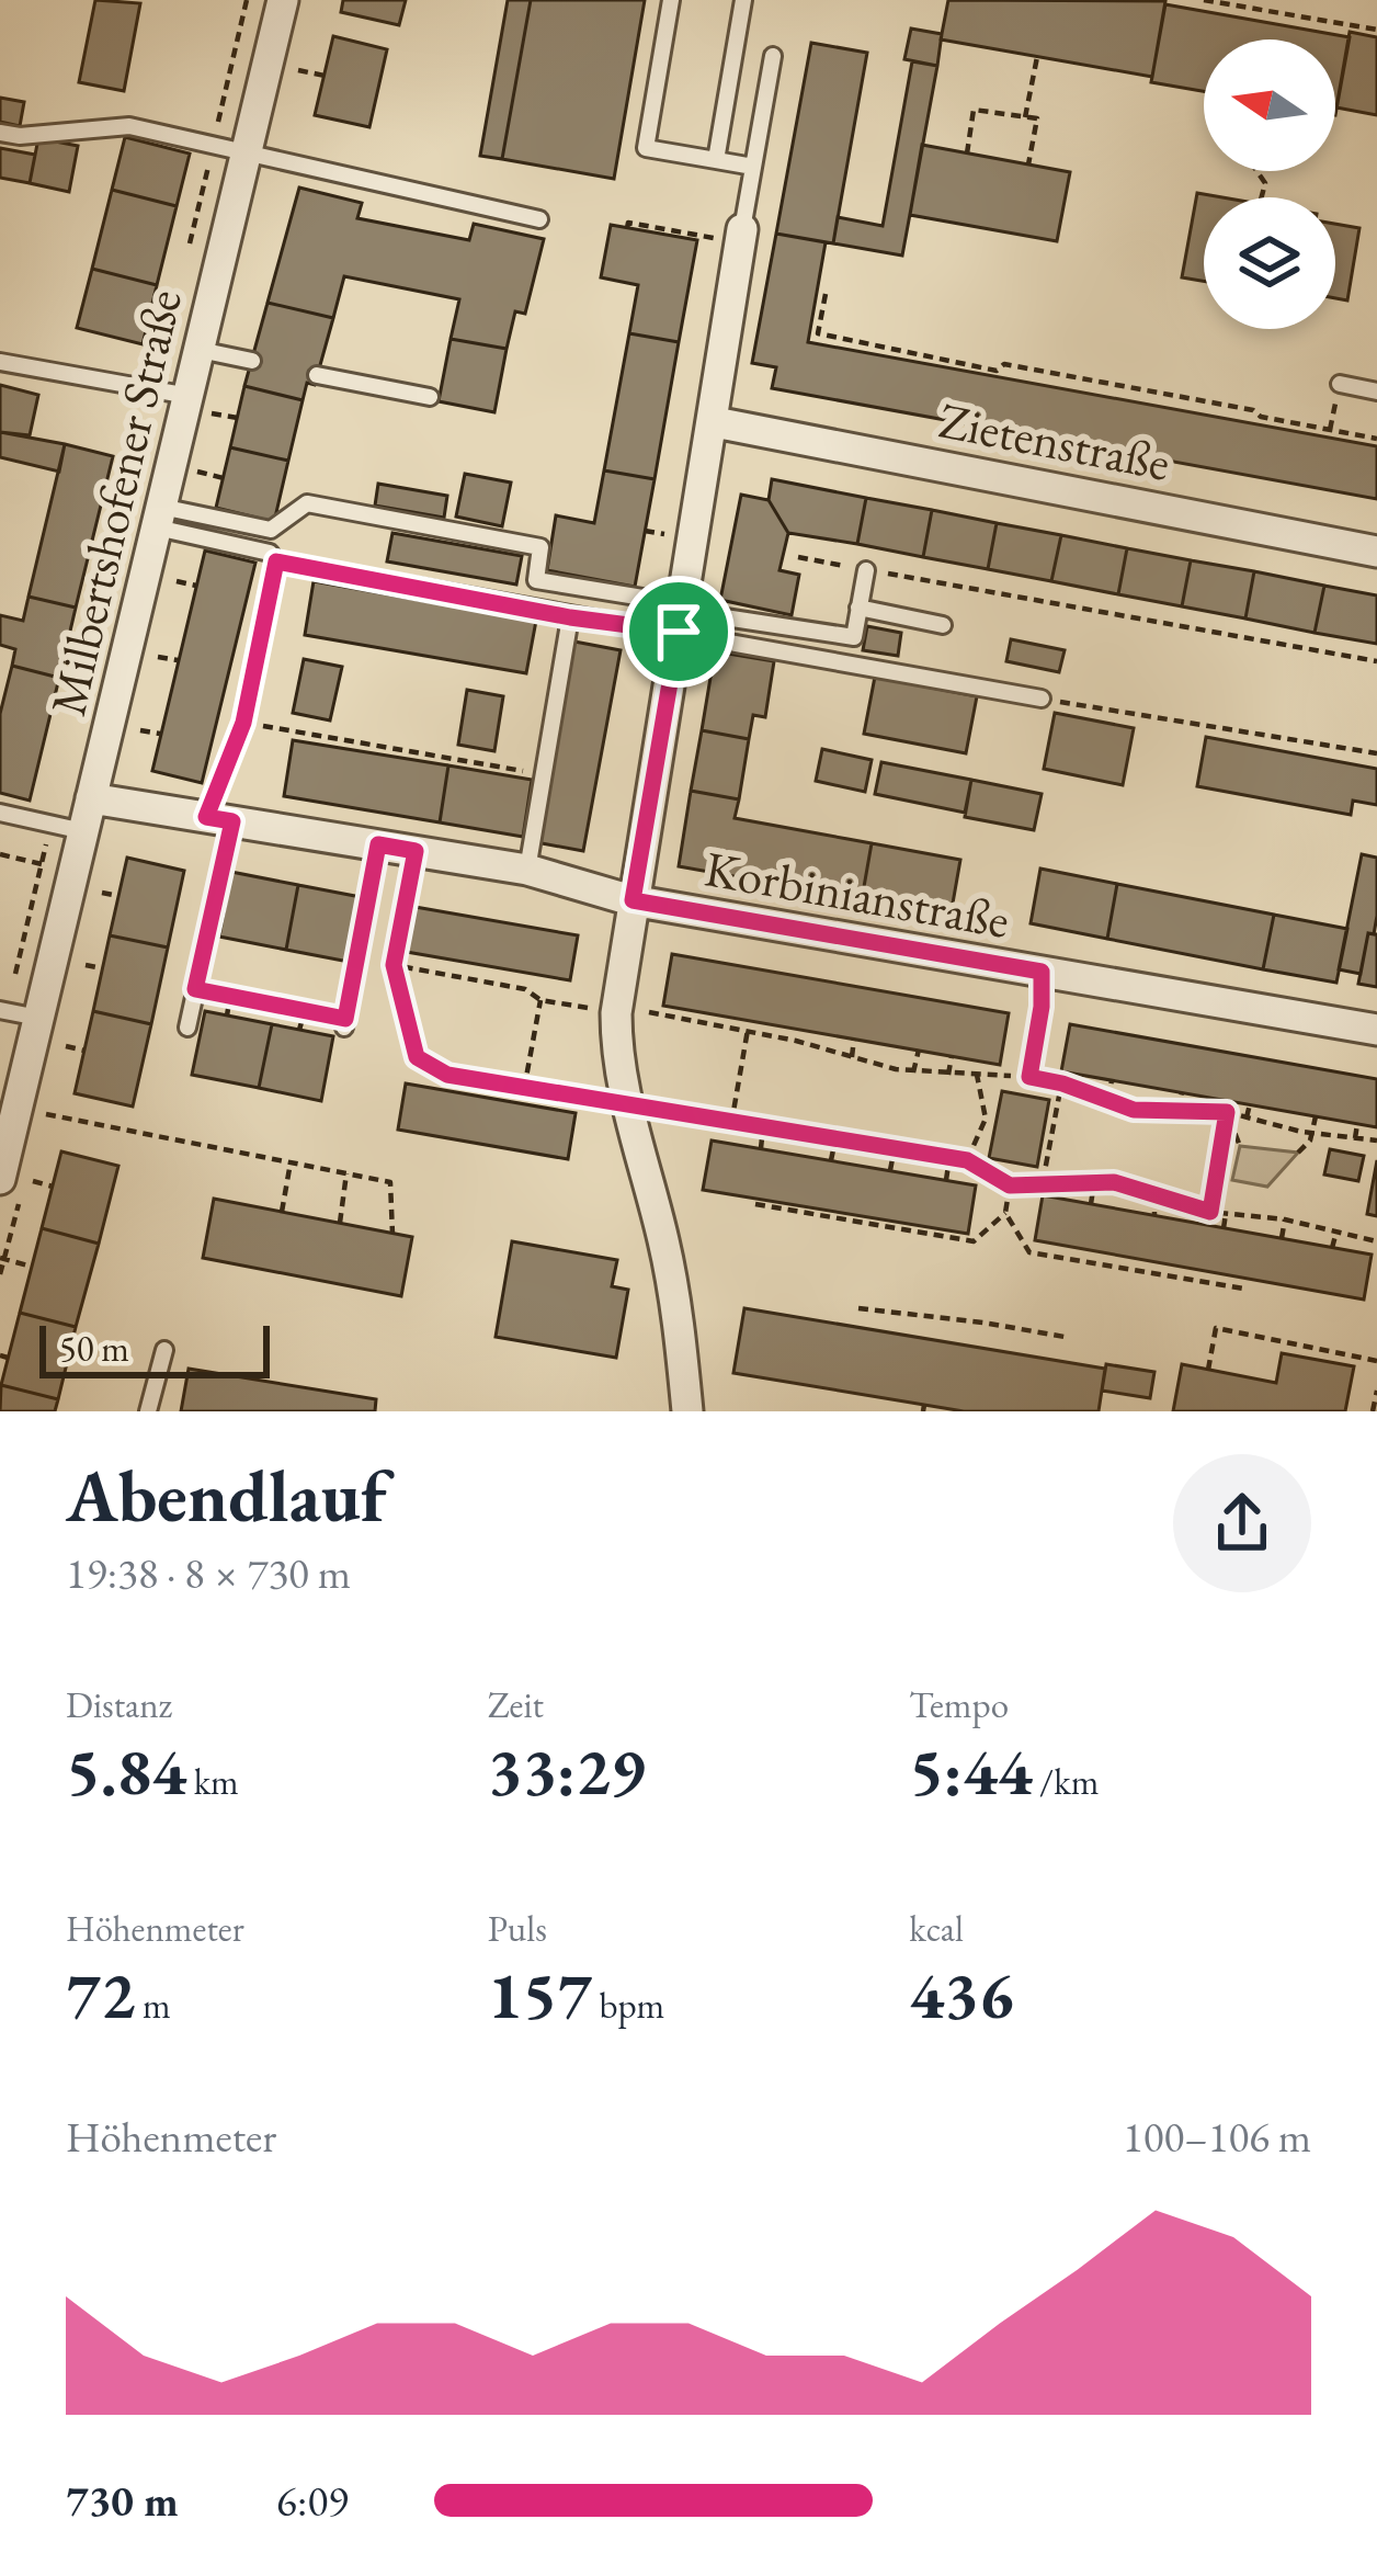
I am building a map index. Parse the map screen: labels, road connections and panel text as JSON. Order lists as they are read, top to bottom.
{
  "streets": {
    "street": ["Zietenstraße", "Milbertshofener Straße", "Korbinianstraße"]
  },
  "crossings": [
    ["Milbertshofener Straße", "Korbinianstraße"]
  ],
  "scale_bar": "50 m",
  "north": "left",
  "page": {
    "scale": "50 m",
    "heading": ["Abendlauf", "19:38 · 8 × 730 m"],
    "stats": [
      ["Distanz", "5.84 km"],
      ["Zeit", "33:29"],
      ["Tempo", "5:44 /km"],
      ["Höhenmeter", "72 m"],
      ["Puls", "157 bpm"],
      ["kcal", "436"]
    ],
    "chart": ["Höhenmeter", "100–106 m"],
    "list": [
      {
        "name": "730 m",
        "note": "6:09"
      }
    ]
  }
}
